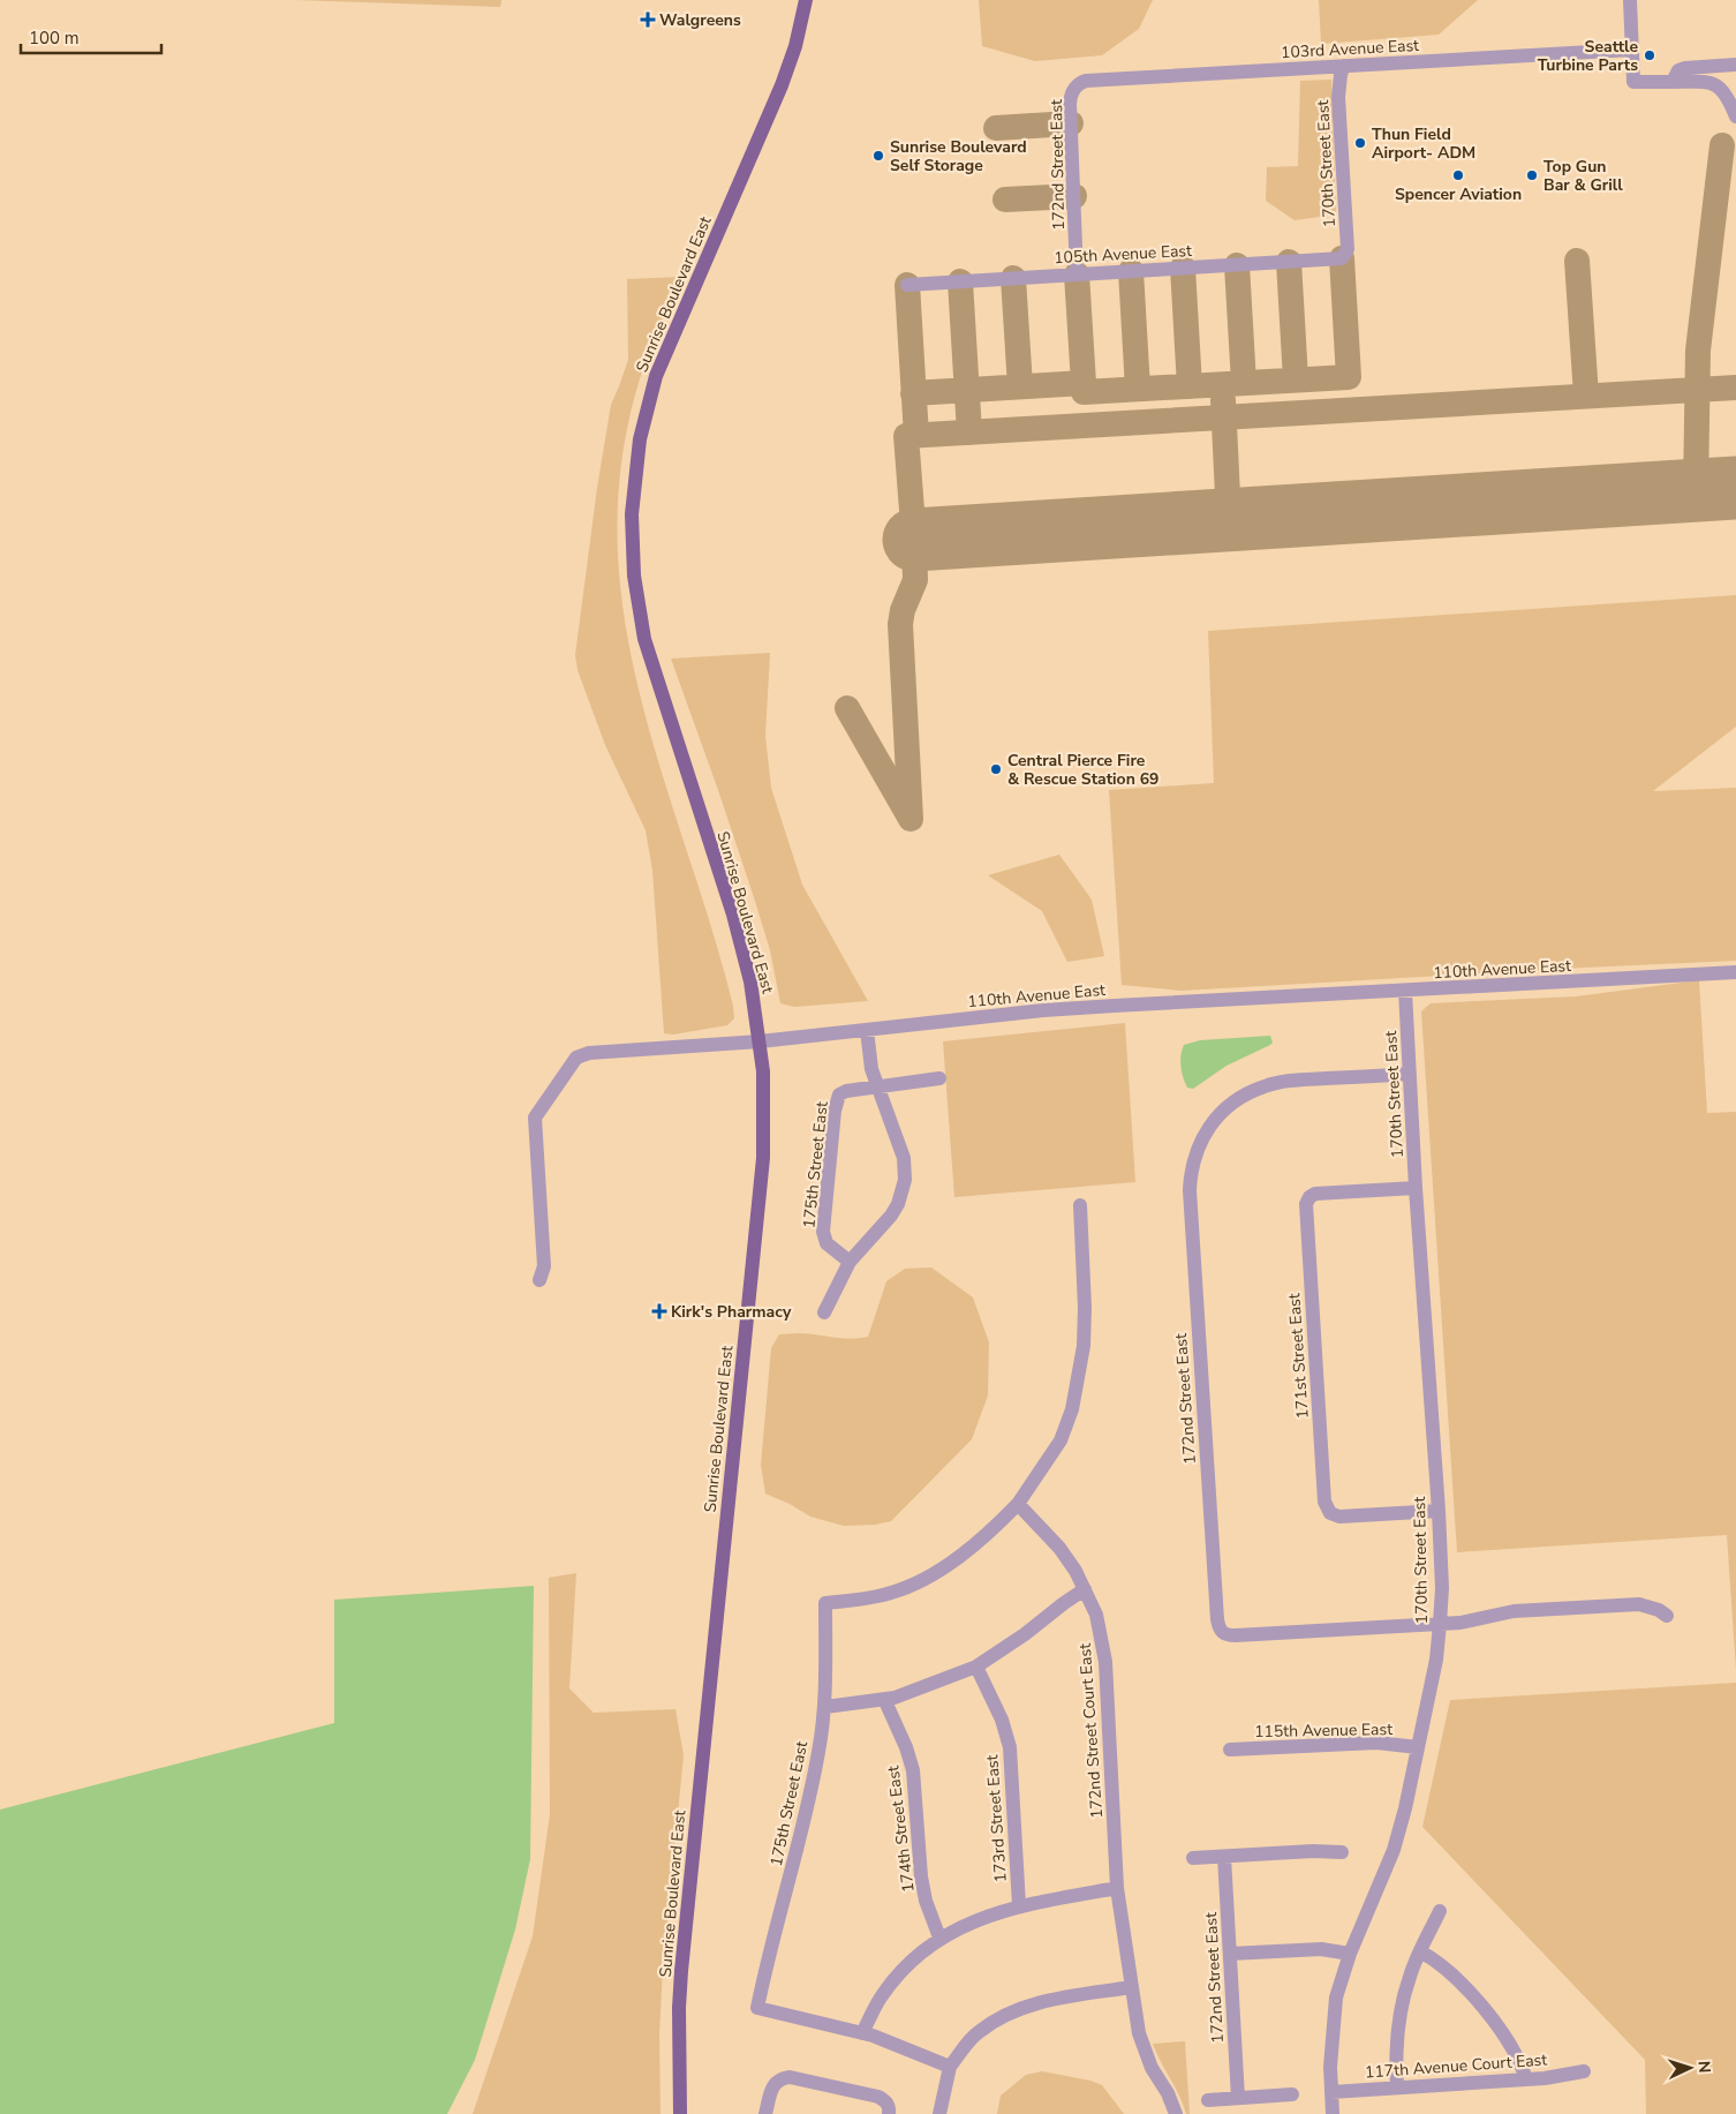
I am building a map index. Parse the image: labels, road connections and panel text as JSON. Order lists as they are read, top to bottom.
{
  "streets": {
    "main road": ["Sunrise Boulevard East"],
    "street": [
      "103rd Avenue East",
      "170th Street East",
      "172nd Street East",
      "105th Avenue East",
      "110th Avenue East",
      "175th Street East",
      "171st Street East",
      "115th Avenue East",
      "172nd Street Court East",
      "173rd Street East",
      "174th Street East",
      "117th Avenue Court East"
    ]
  },
  "crossings": [
    ["103rd Avenue East", "170th Street East"],
    ["103rd Avenue East", "172nd Street East"],
    ["170th Street East", "172nd Street East"],
    ["170th Street East", "105th Avenue East"],
    ["170th Street East", "110th Avenue East"],
    ["170th Street East", "171st Street East"],
    ["170th Street East", "115th Avenue East"],
    ["170th Street East", "117th Avenue Court East"],
    ["172nd Street East", "105th Avenue East"],
    ["Sunrise Boulevard East", "110th Avenue East"],
    ["175th Street East", "172nd Street Court East"]
  ],
  "places": {
    "health": ["Walgreens", "Kirk's Pharmacy"],
    "other": [
      "Seattle Turbine Parts",
      "Thun Field Airport- ADM",
      "Sunrise Boulevard Self Storage",
      "Spencer Aviation",
      "Top Gun Bar & Grill",
      "Central Pierce Fire & Rescue Station 69"
    ]
  },
  "scale_bar": "100 m",
  "north": "right"
}
